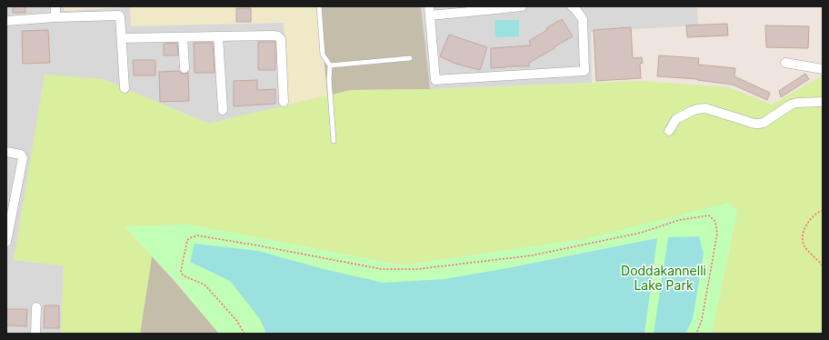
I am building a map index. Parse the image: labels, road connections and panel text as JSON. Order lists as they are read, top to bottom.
{
  "parks": ["Doddakannelli Lake Park"]
}
